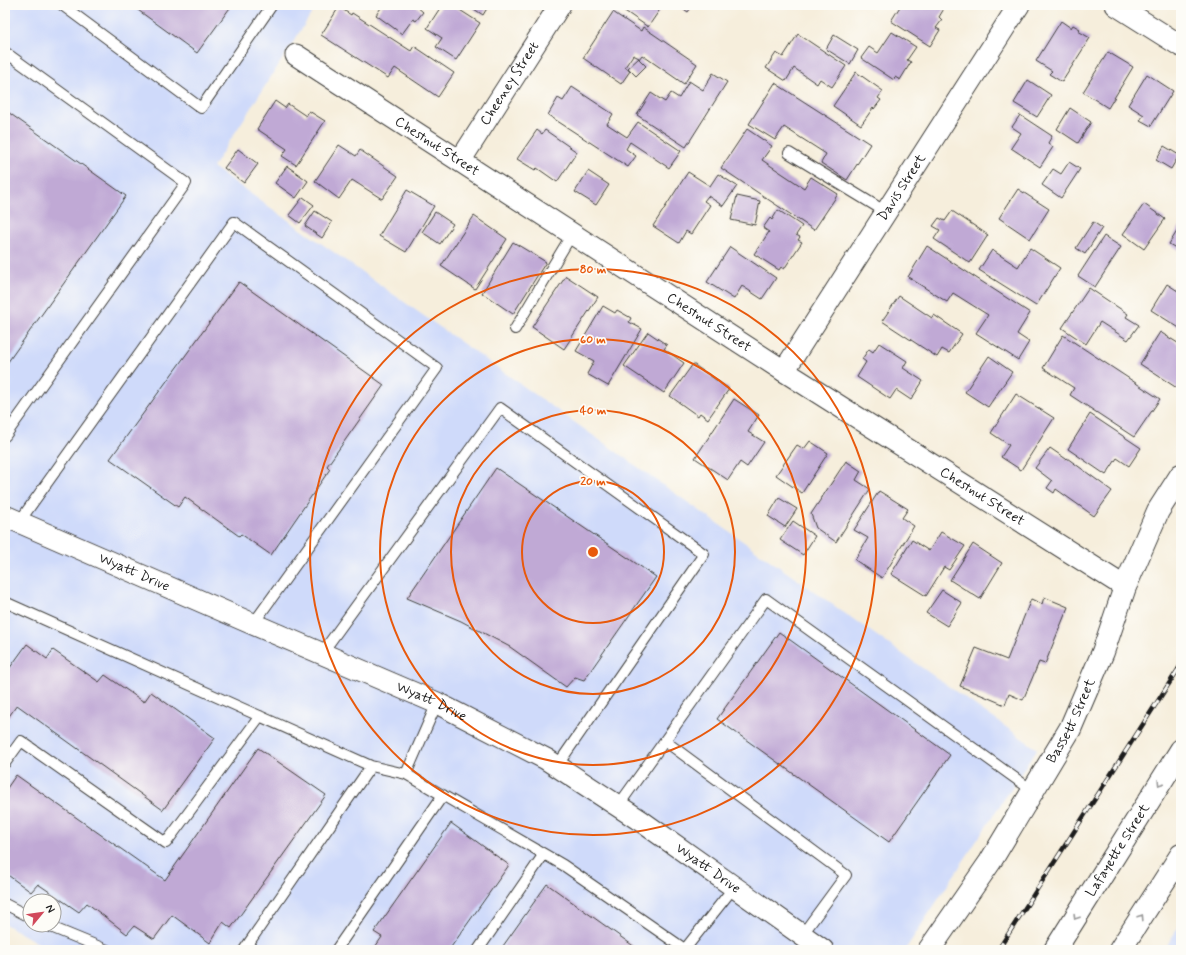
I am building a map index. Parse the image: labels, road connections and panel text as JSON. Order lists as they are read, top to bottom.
{
  "streets": {
    "street": [
      "Cheeney Street",
      "Chestnut Street",
      "Davis Street",
      "Wyatt Drive",
      "Bassett Street",
      "Lafayette Street"
    ]
  },
  "crossings": [
    ["Cheeney Street", "Chestnut Street"],
    ["Chestnut Street", "Davis Street"],
    ["Chestnut Street", "Bassett Street"]
  ],
  "north": "top right",
  "rings": [
    "80 m",
    "60 m",
    "40 m",
    "20 m"
  ]
}
